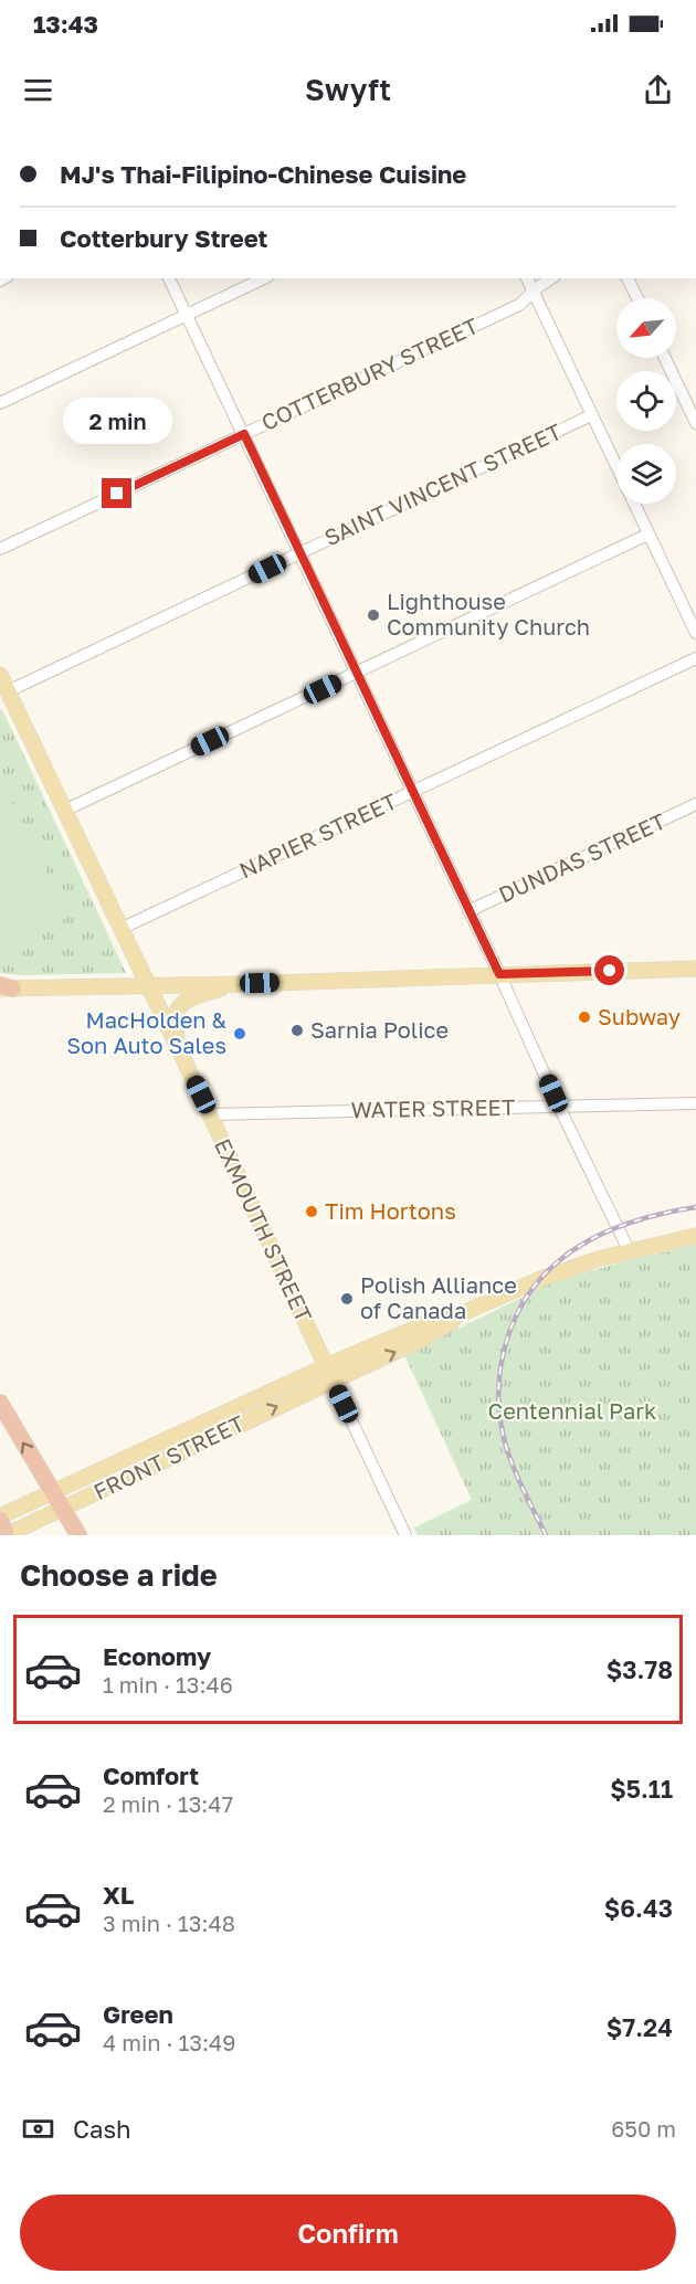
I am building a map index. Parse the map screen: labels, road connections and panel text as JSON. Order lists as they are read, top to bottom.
{
  "streets": {
    "main road": ["EXMOUTH STREET", "FRONT STREET"],
    "street": [
      "COTTERBURY STREET",
      "SAINT VINCENT STREET",
      "NAPIER STREET",
      "DUNDAS STREET",
      "WATER STREET"
    ]
  },
  "crossings": [
    ["SAINT VINCENT STREET", "EXMOUTH STREET"],
    ["NAPIER STREET", "EXMOUTH STREET"],
    ["WATER STREET", "EXMOUTH STREET"],
    ["EXMOUTH STREET", "FRONT STREET"]
  ],
  "parks": ["Centennial Park"],
  "places": [
    "Lighthouse Community Church",
    "Subway",
    "Sarnia Police",
    "MacHolden & Son Auto Sales",
    "Tim Hortons",
    "Polish Alliance of Canada"
  ],
  "north": "bottom left",
  "page": {
    "status": "13:43",
    "header": "Swyft",
    "banner": ["MJ's Thai-Filipino-Chinese Cuisine", "Cotterbury Street"],
    "bubble": "2 min",
    "heading": "Choose a ride",
    "list": [
      {
        "name": "Economy",
        "note": "1 min · 13:46",
        "value": "$3.78"
      },
      {
        "name": "Comfort",
        "note": "2 min · 13:47",
        "value": "$5.11"
      },
      {
        "name": "XL",
        "note": "3 min · 13:48",
        "value": "$6.43"
      },
      {
        "name": "Green",
        "note": "4 min · 13:49",
        "value": "$7.24"
      }
    ],
    "pay": ["Cash", "650 m"],
    "buttons": "Confirm"
  }
}
